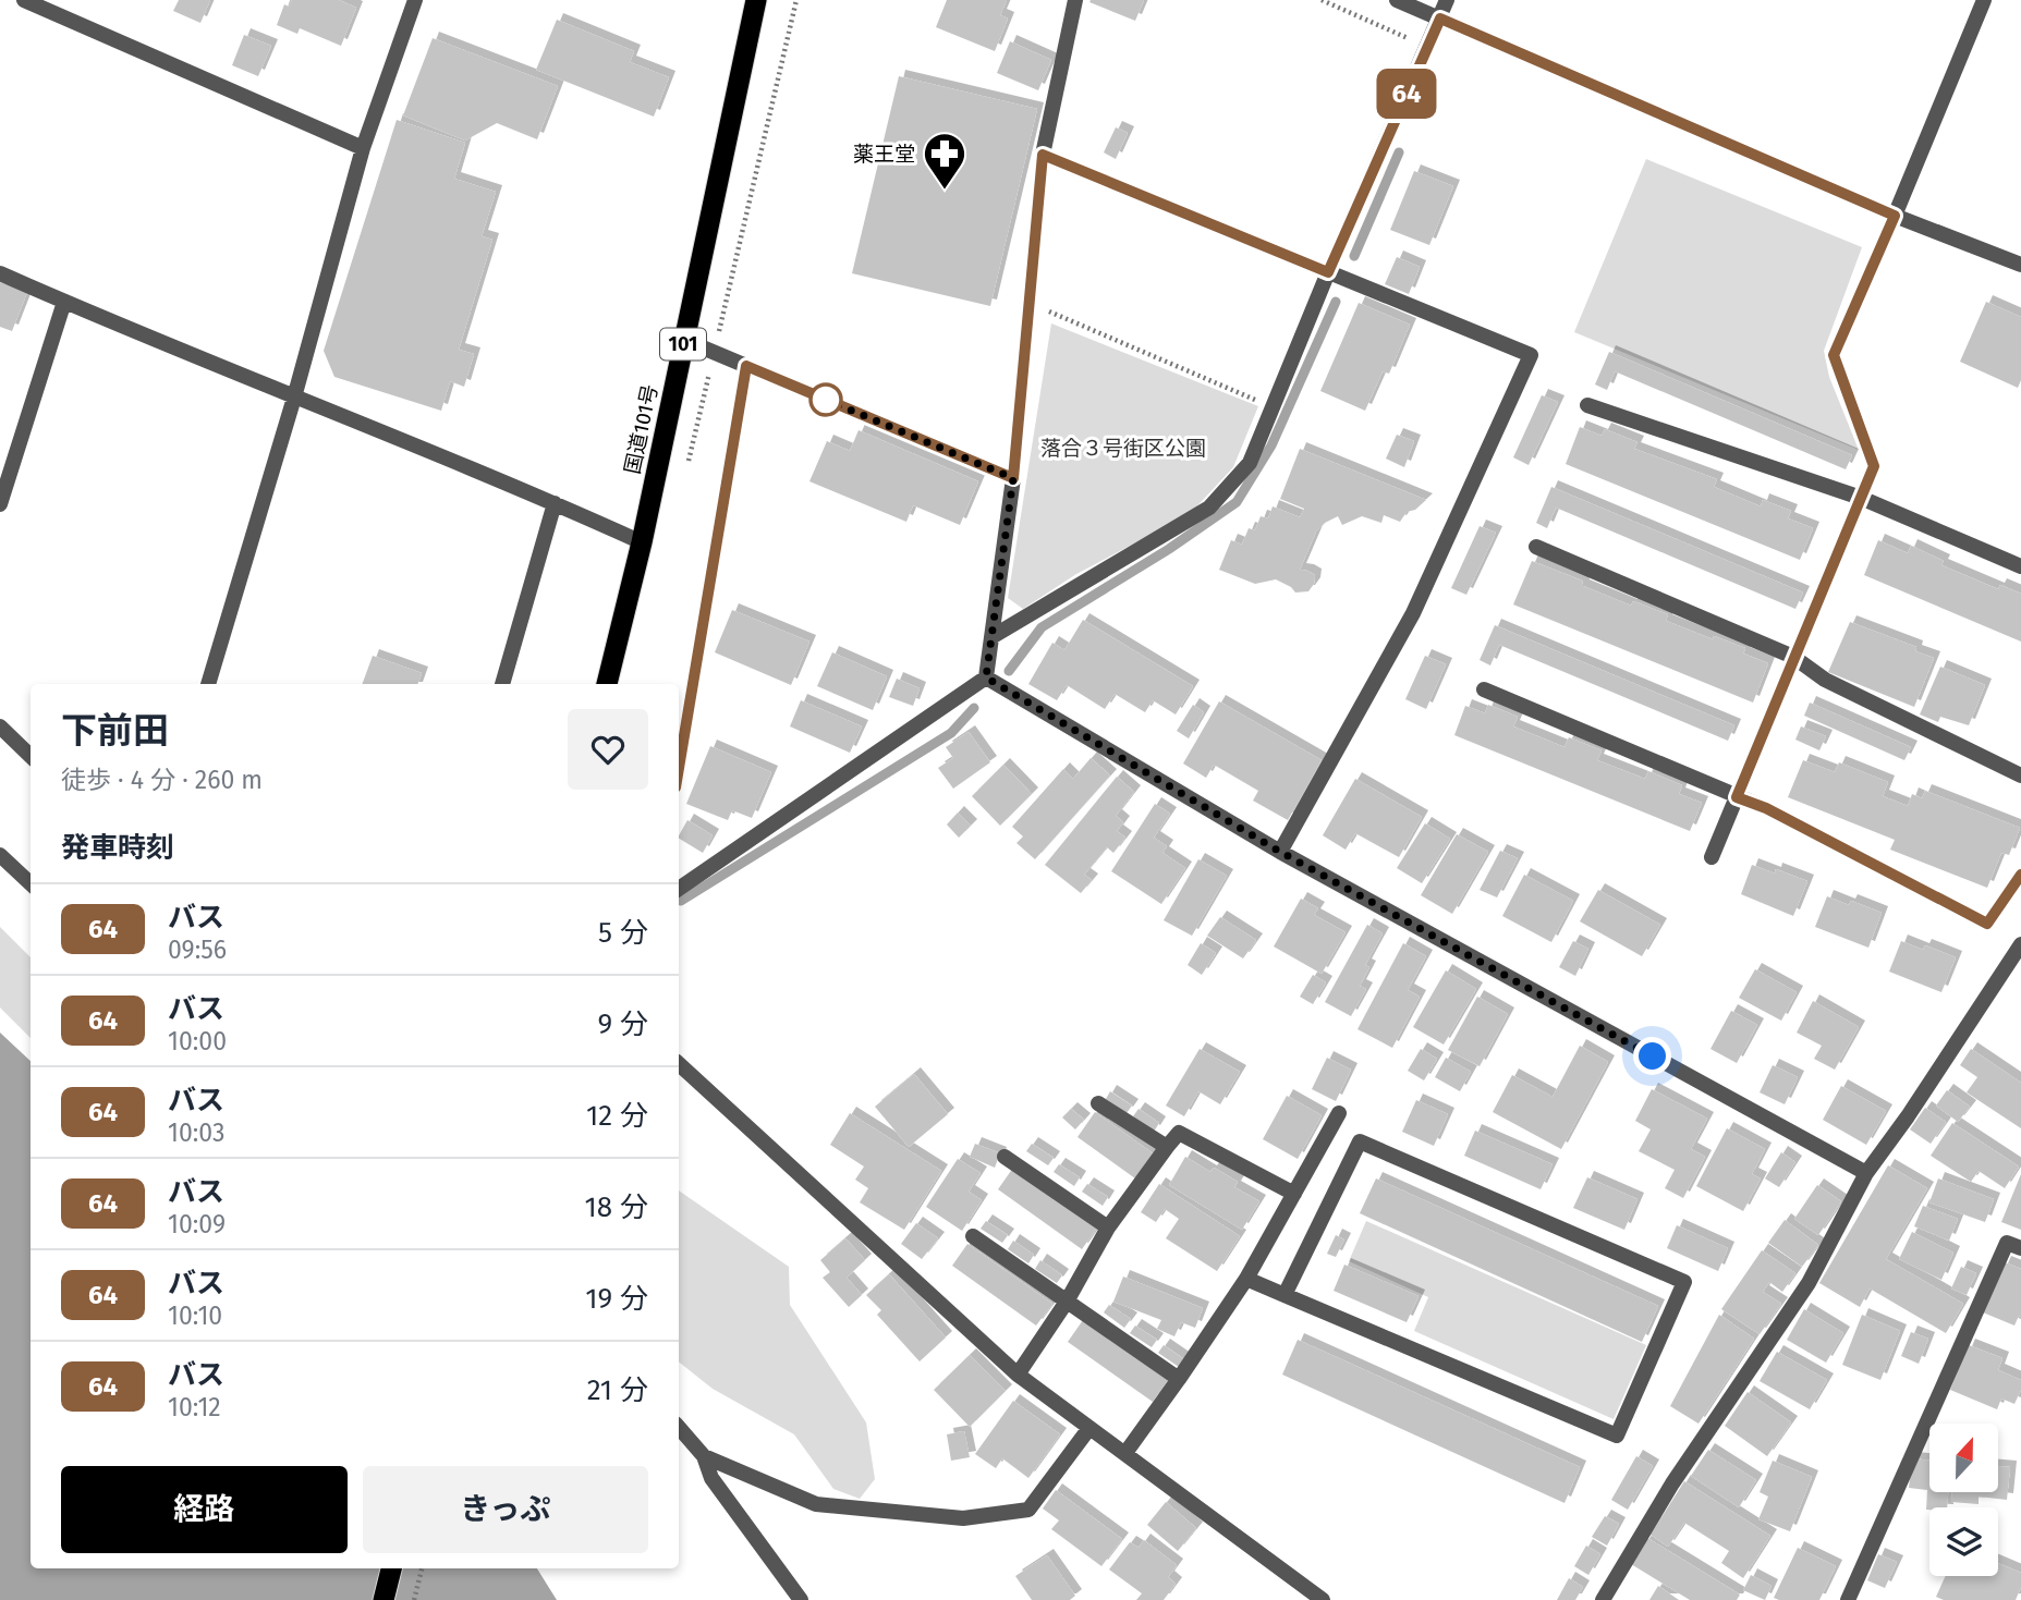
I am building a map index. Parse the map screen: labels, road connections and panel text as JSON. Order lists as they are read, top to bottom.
{
  "streets": {
    "highway": ["101", "国道101号"]
  },
  "parks": ["落合３号街区公園"],
  "places": {
    "pharmacy": ["薬王堂"]
  },
  "lines": ["bus line 64"],
  "north": "top",
  "page": {
    "on_map": "64",
    "heading": [
      ["下前田", "徒歩 · 4 分 · 260 m"],
      "発車時刻"
    ],
    "list": [
      {
        "mark": "64",
        "name": "バス",
        "note": "09:56",
        "value": "5 分"
      },
      {
        "mark": "64",
        "name": "バス",
        "note": "10:00",
        "value": "9 分"
      },
      {
        "mark": "64",
        "name": "バス",
        "note": "10:03",
        "value": "12 分"
      },
      {
        "mark": "64",
        "name": "バス",
        "note": "10:09",
        "value": "18 分"
      },
      {
        "mark": "64",
        "name": "バス",
        "note": "10:10",
        "value": "19 分"
      },
      {
        "mark": "64",
        "name": "バス",
        "note": "10:12",
        "value": "21 分"
      }
    ],
    "buttons": ["経路", "きっぷ"]
  }
}
